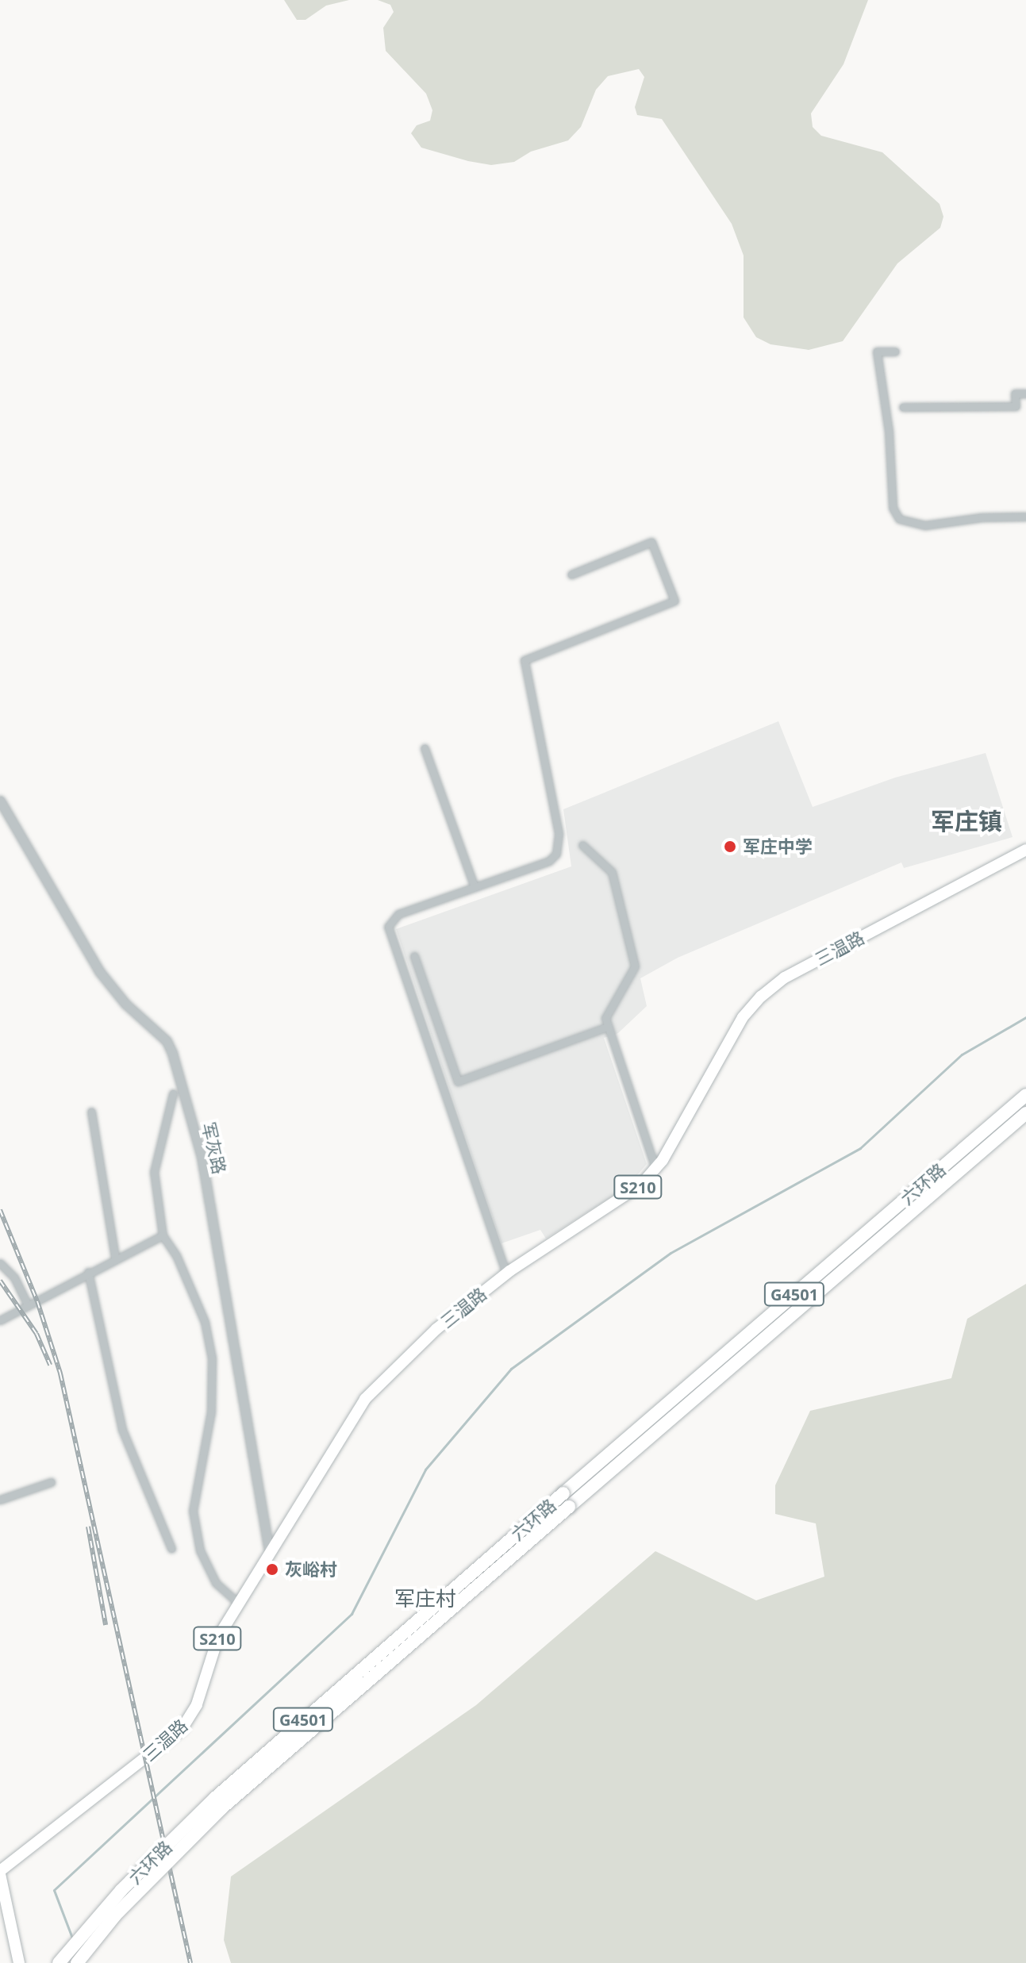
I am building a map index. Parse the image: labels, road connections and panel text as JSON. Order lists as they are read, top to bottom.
{
  "streets": {
    "highway": ["六环路", "G4501"],
    "main road": ["三温路", "S210"],
    "street": ["军灰路"]
  },
  "crossings": [
    ["三温路", "军灰路"]
  ],
  "districts": ["军庄镇", "军庄村"],
  "places": ["军庄中学", "灰峪村"]
}
